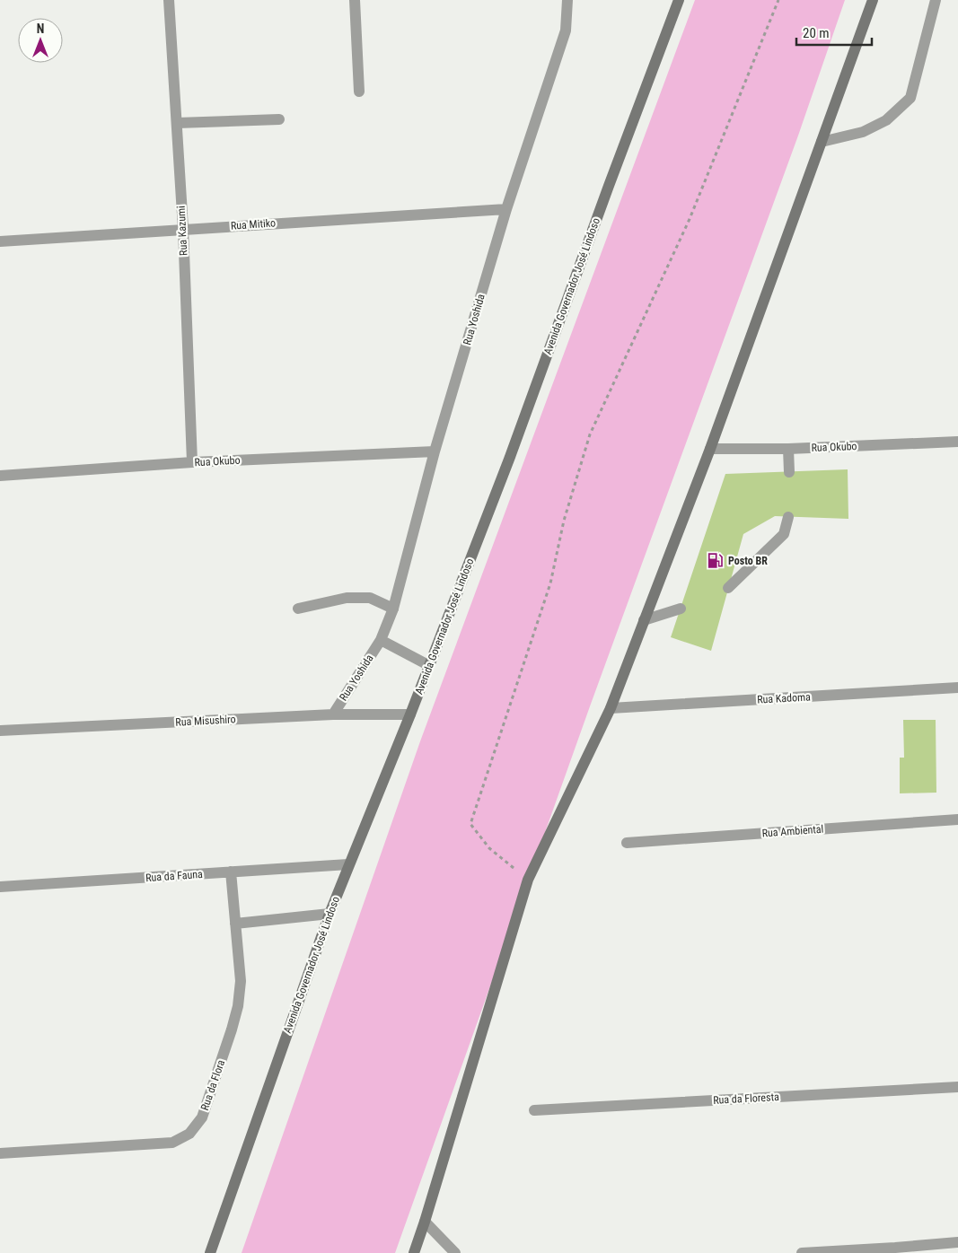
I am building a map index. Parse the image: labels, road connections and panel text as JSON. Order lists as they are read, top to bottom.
{
  "streets": {
    "main road": ["Avenida Governador José Lindoso"],
    "street": [
      "Rua Mitiko",
      "Rua Kazumi",
      "Rua Yoshida",
      "Rua Okubo",
      "Rua Kadoma",
      "Rua Misushiro",
      "Rua Ambiental",
      "Rua da Fauna",
      "Rua da Flora",
      "Rua da Floresta"
    ]
  },
  "crossings": [
    ["Rua Mitiko", "Rua Kazumi"],
    ["Rua Mitiko", "Rua Yoshida"],
    ["Rua Kazumi", "Rua Okubo"],
    ["Avenida Governador José Lindoso", "Rua Misushiro"],
    ["Avenida Governador José Lindoso", "Rua da Fauna"],
    ["Rua Yoshida", "Rua Okubo"],
    ["Rua Yoshida", "Rua Misushiro"],
    ["Rua da Fauna", "Rua da Flora"]
  ],
  "places": {
    "fuel station": ["Posto BR"]
  },
  "scale_bar": "20 m",
  "north": "top"
}
